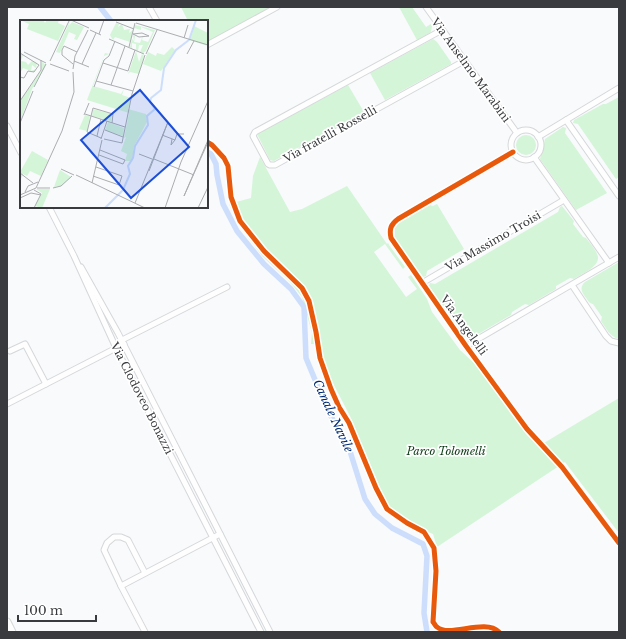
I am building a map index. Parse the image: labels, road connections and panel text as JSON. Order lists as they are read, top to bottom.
{
  "streets": {
    "street": [
      "Via Anselmo Marabini",
      "Via fratelli Rosselli",
      "Via Massimo Troisi",
      "Via Angelelli",
      "Via Clodoveo Bonazzi"
    ]
  },
  "crossings": [
    ["Via Anselmo Marabini", "Via fratelli Rosselli"],
    ["Via Anselmo Marabini", "Via Angelelli"],
    ["Via Massimo Troisi", "Via Angelelli"]
  ],
  "water": ["Canale Navile"],
  "parks": ["Parco Tolomelli"],
  "scale_bar": "100 m"
}
